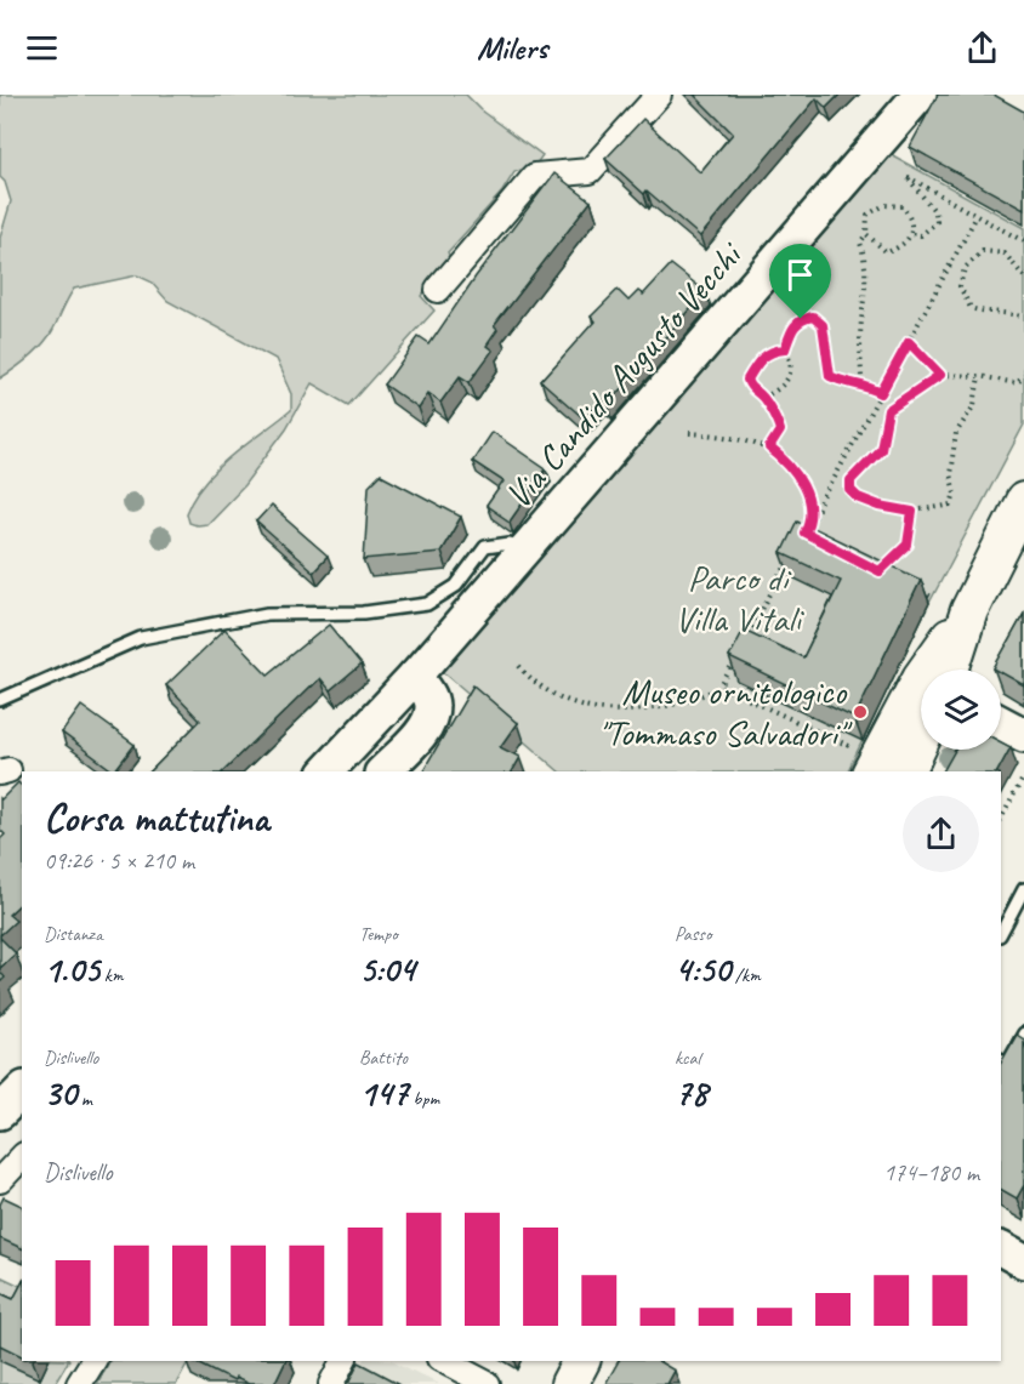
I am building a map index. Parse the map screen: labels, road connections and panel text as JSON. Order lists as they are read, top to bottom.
{
  "streets": {
    "main road": ["Via Candido Augusto Vecchi"]
  },
  "parks": ["Parco di Villa Vitali"],
  "places": ["Museo ornitologico \"Tommaso Salvadori\""],
  "page": {
    "header": "Milers",
    "heading": ["Corsa mattutina", "09:26 · 5 × 210 m"],
    "stats": [
      ["Distanza", "1.05 km"],
      ["Tempo", "5:04"],
      ["Passo", "4:50 /km"],
      ["Dislivello", "30 m"],
      ["Battito", "147 bpm"],
      ["kcal", "78"]
    ],
    "chart": ["Dislivello", "174–180 m"]
  }
}
